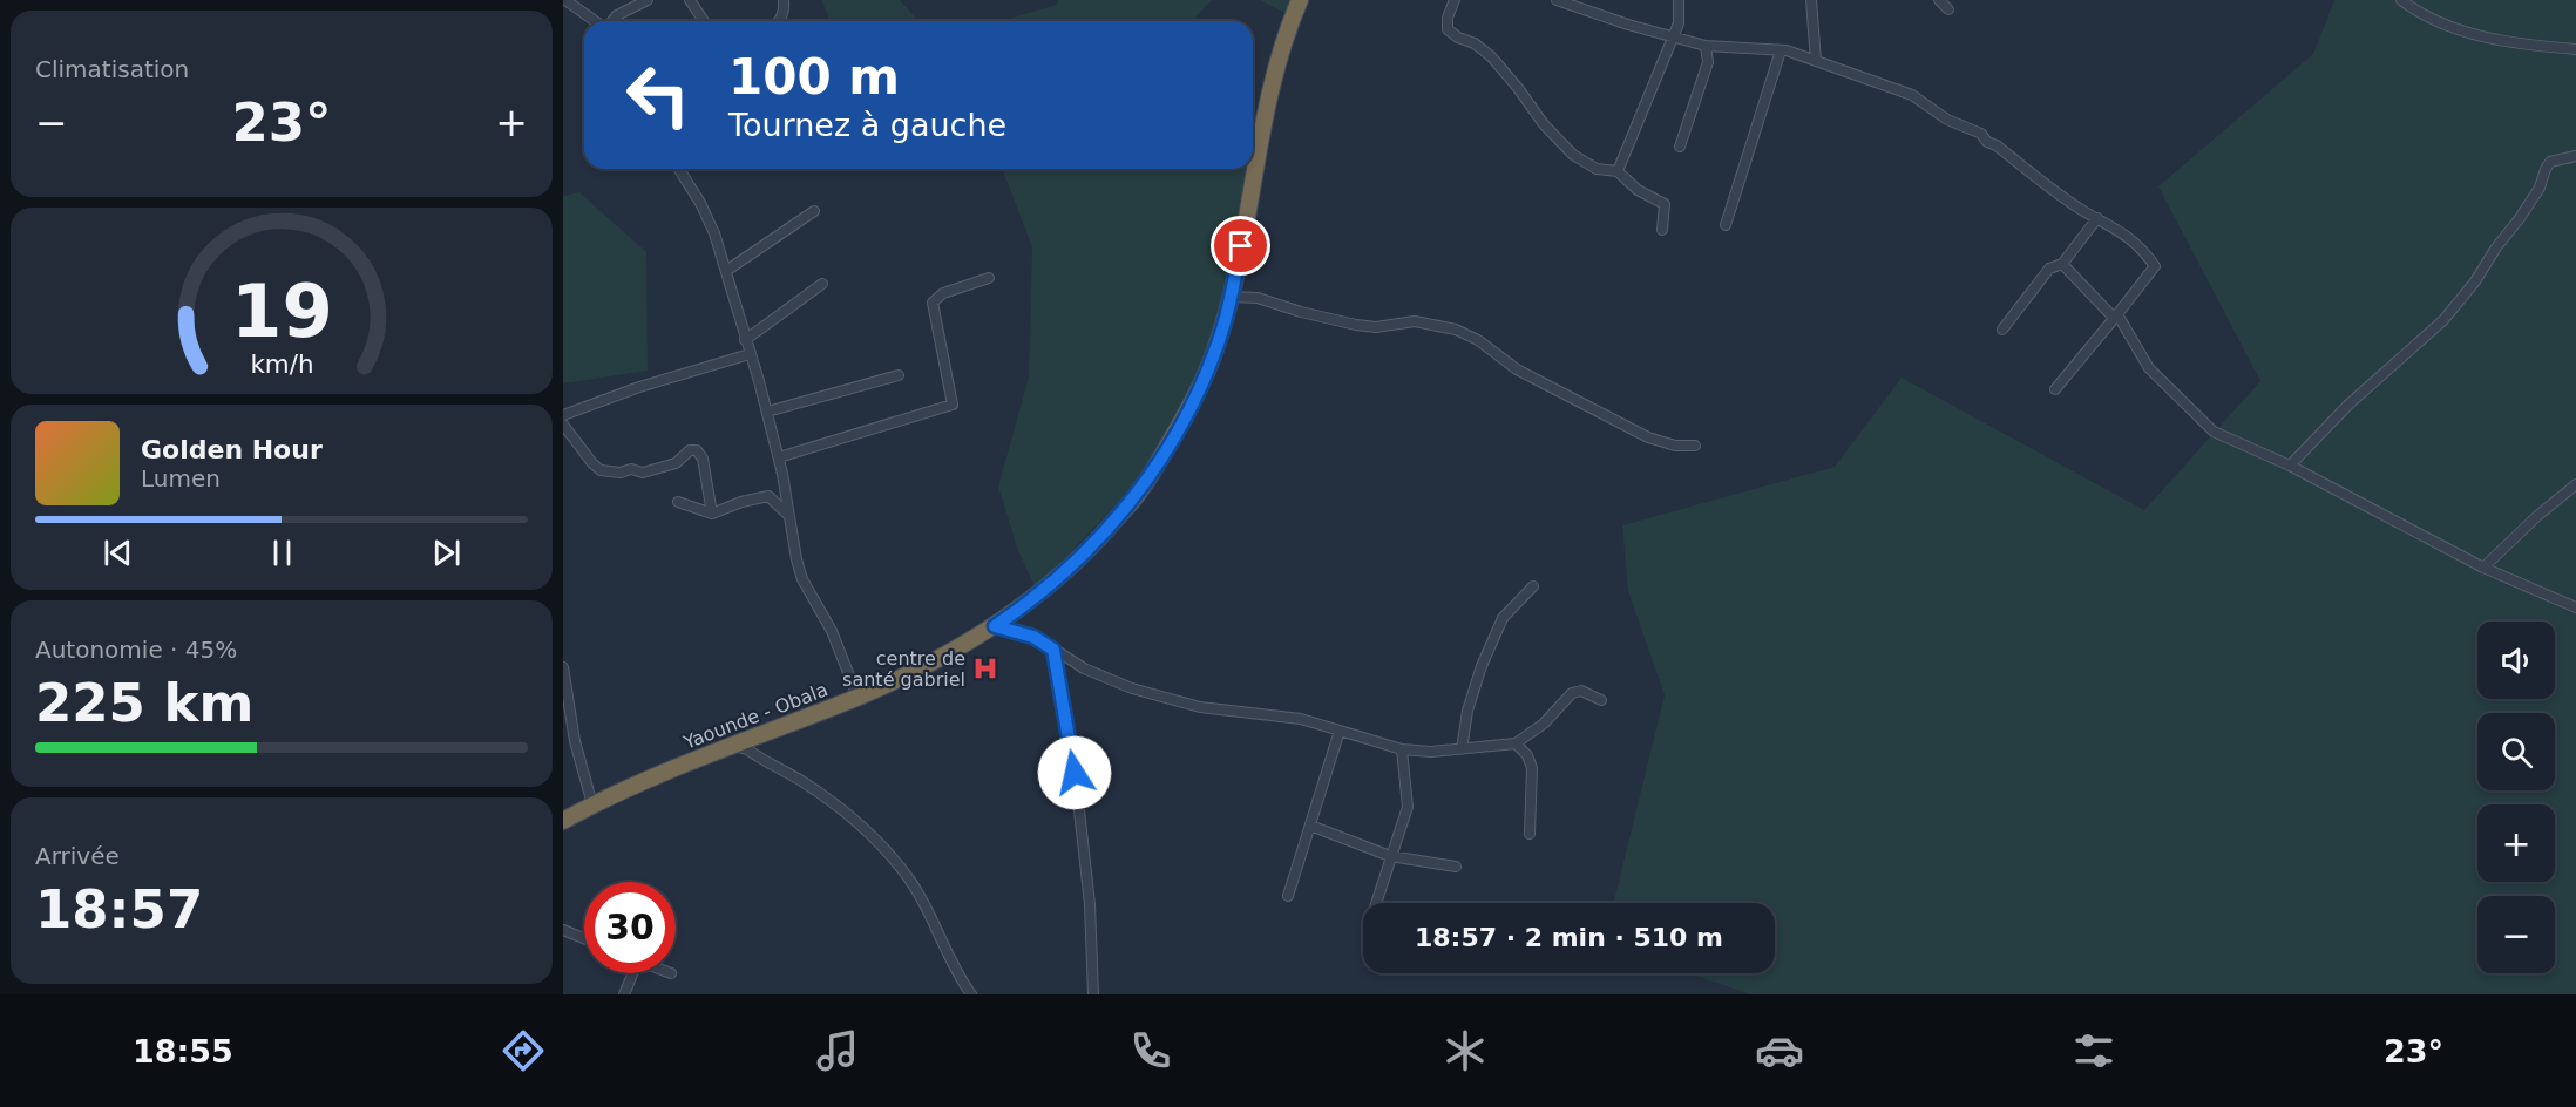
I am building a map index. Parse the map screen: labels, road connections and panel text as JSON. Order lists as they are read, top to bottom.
{
  "streets": {
    "highway": ["Yaounde - Obala"]
  },
  "places": {
    "hospital": ["centre de santé gabriel"]
  },
  "page": {
    "tile": [
      "Climatisation",
      ["Autonomie · 45%", "225 km"],
      ["Arrivée", "18:57"]
    ],
    "turn": ["100 m", "Tournez à gauche"],
    "heat": ["−", "23°", "+"],
    "song": ["Golden Hour", "Lumen"],
    "map_buttons": ["+", "−"],
    "limit": "30",
    "trip": "18:57 · 2 min · 510 m",
    "tabs": ["18:55", "23°"],
    "gauge": ["19", "km/h"]
  }
}
